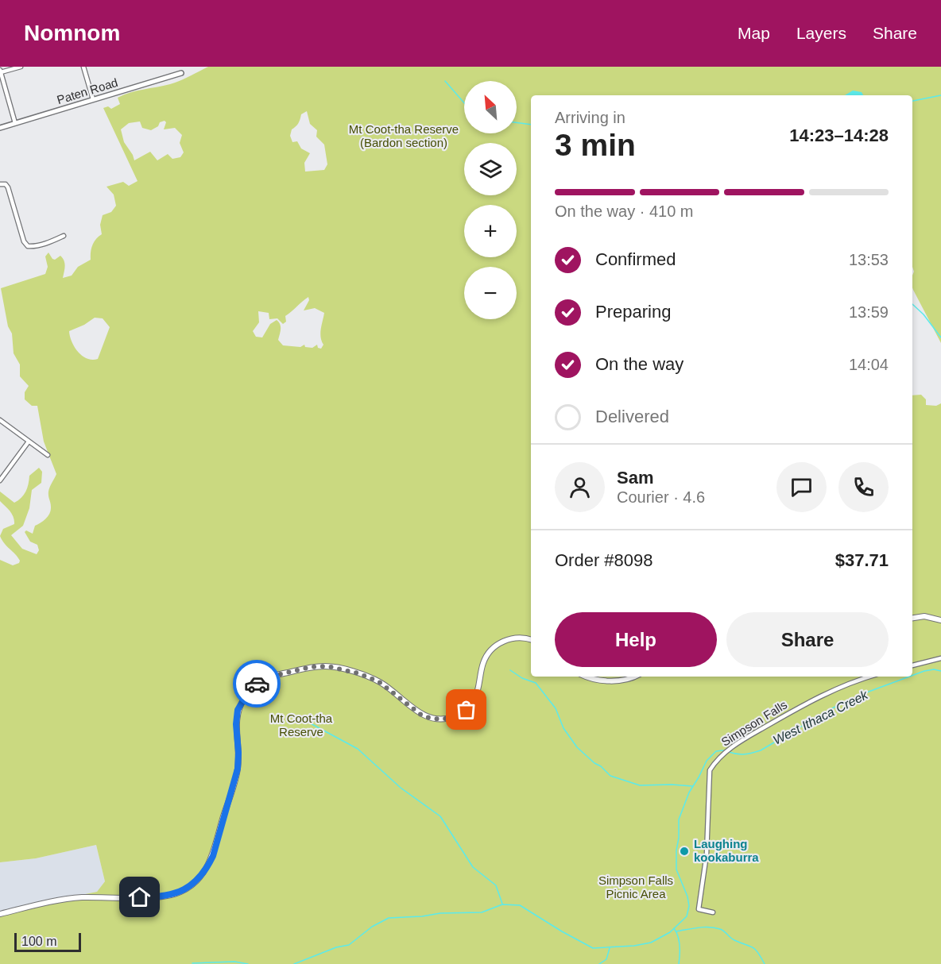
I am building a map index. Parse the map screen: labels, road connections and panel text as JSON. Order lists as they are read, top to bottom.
{
  "streets": {
    "street": ["Paten Road", "Simpson Falls"]
  },
  "water": ["West Ithaca Creek"],
  "parks": ["Mt Coot-tha Reserve (Bardon section)", "Mt Coot-tha Reserve", "Simpson Falls Picnic Area"],
  "places": ["Laughing kookaburra"],
  "scale_bar": "100 m",
  "north": "top left",
  "page": {
    "header": "Nomnom",
    "nav": ["Map", "Layers", "Share"],
    "map_buttons": ["+", "−"],
    "heading": ["3 min", "Arriving in", "14:23–14:28"],
    "panel": [
      "Sam",
      "Courier · 4.6",
      "Order #8098",
      "$37.71"
    ],
    "bar": "On the way · 410 m",
    "list": [
      ["Confirmed", "13:53"],
      ["Preparing", "13:59"],
      ["On the way", "14:04"],
      "Delivered"
    ],
    "buttons": ["Help", "Share"],
    "scale": "100 m"
  }
}
